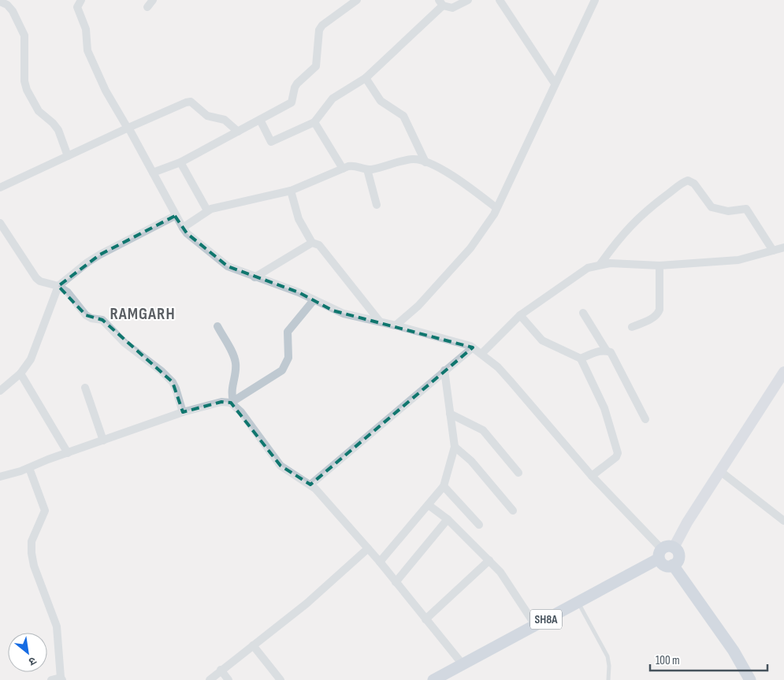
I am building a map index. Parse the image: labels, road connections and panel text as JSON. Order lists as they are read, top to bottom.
{
  "streets": {
    "main road": ["SH8A"]
  },
  "districts": ["RAMGARH"],
  "scale_bar": "100 m",
  "north": "bottom right"
}
